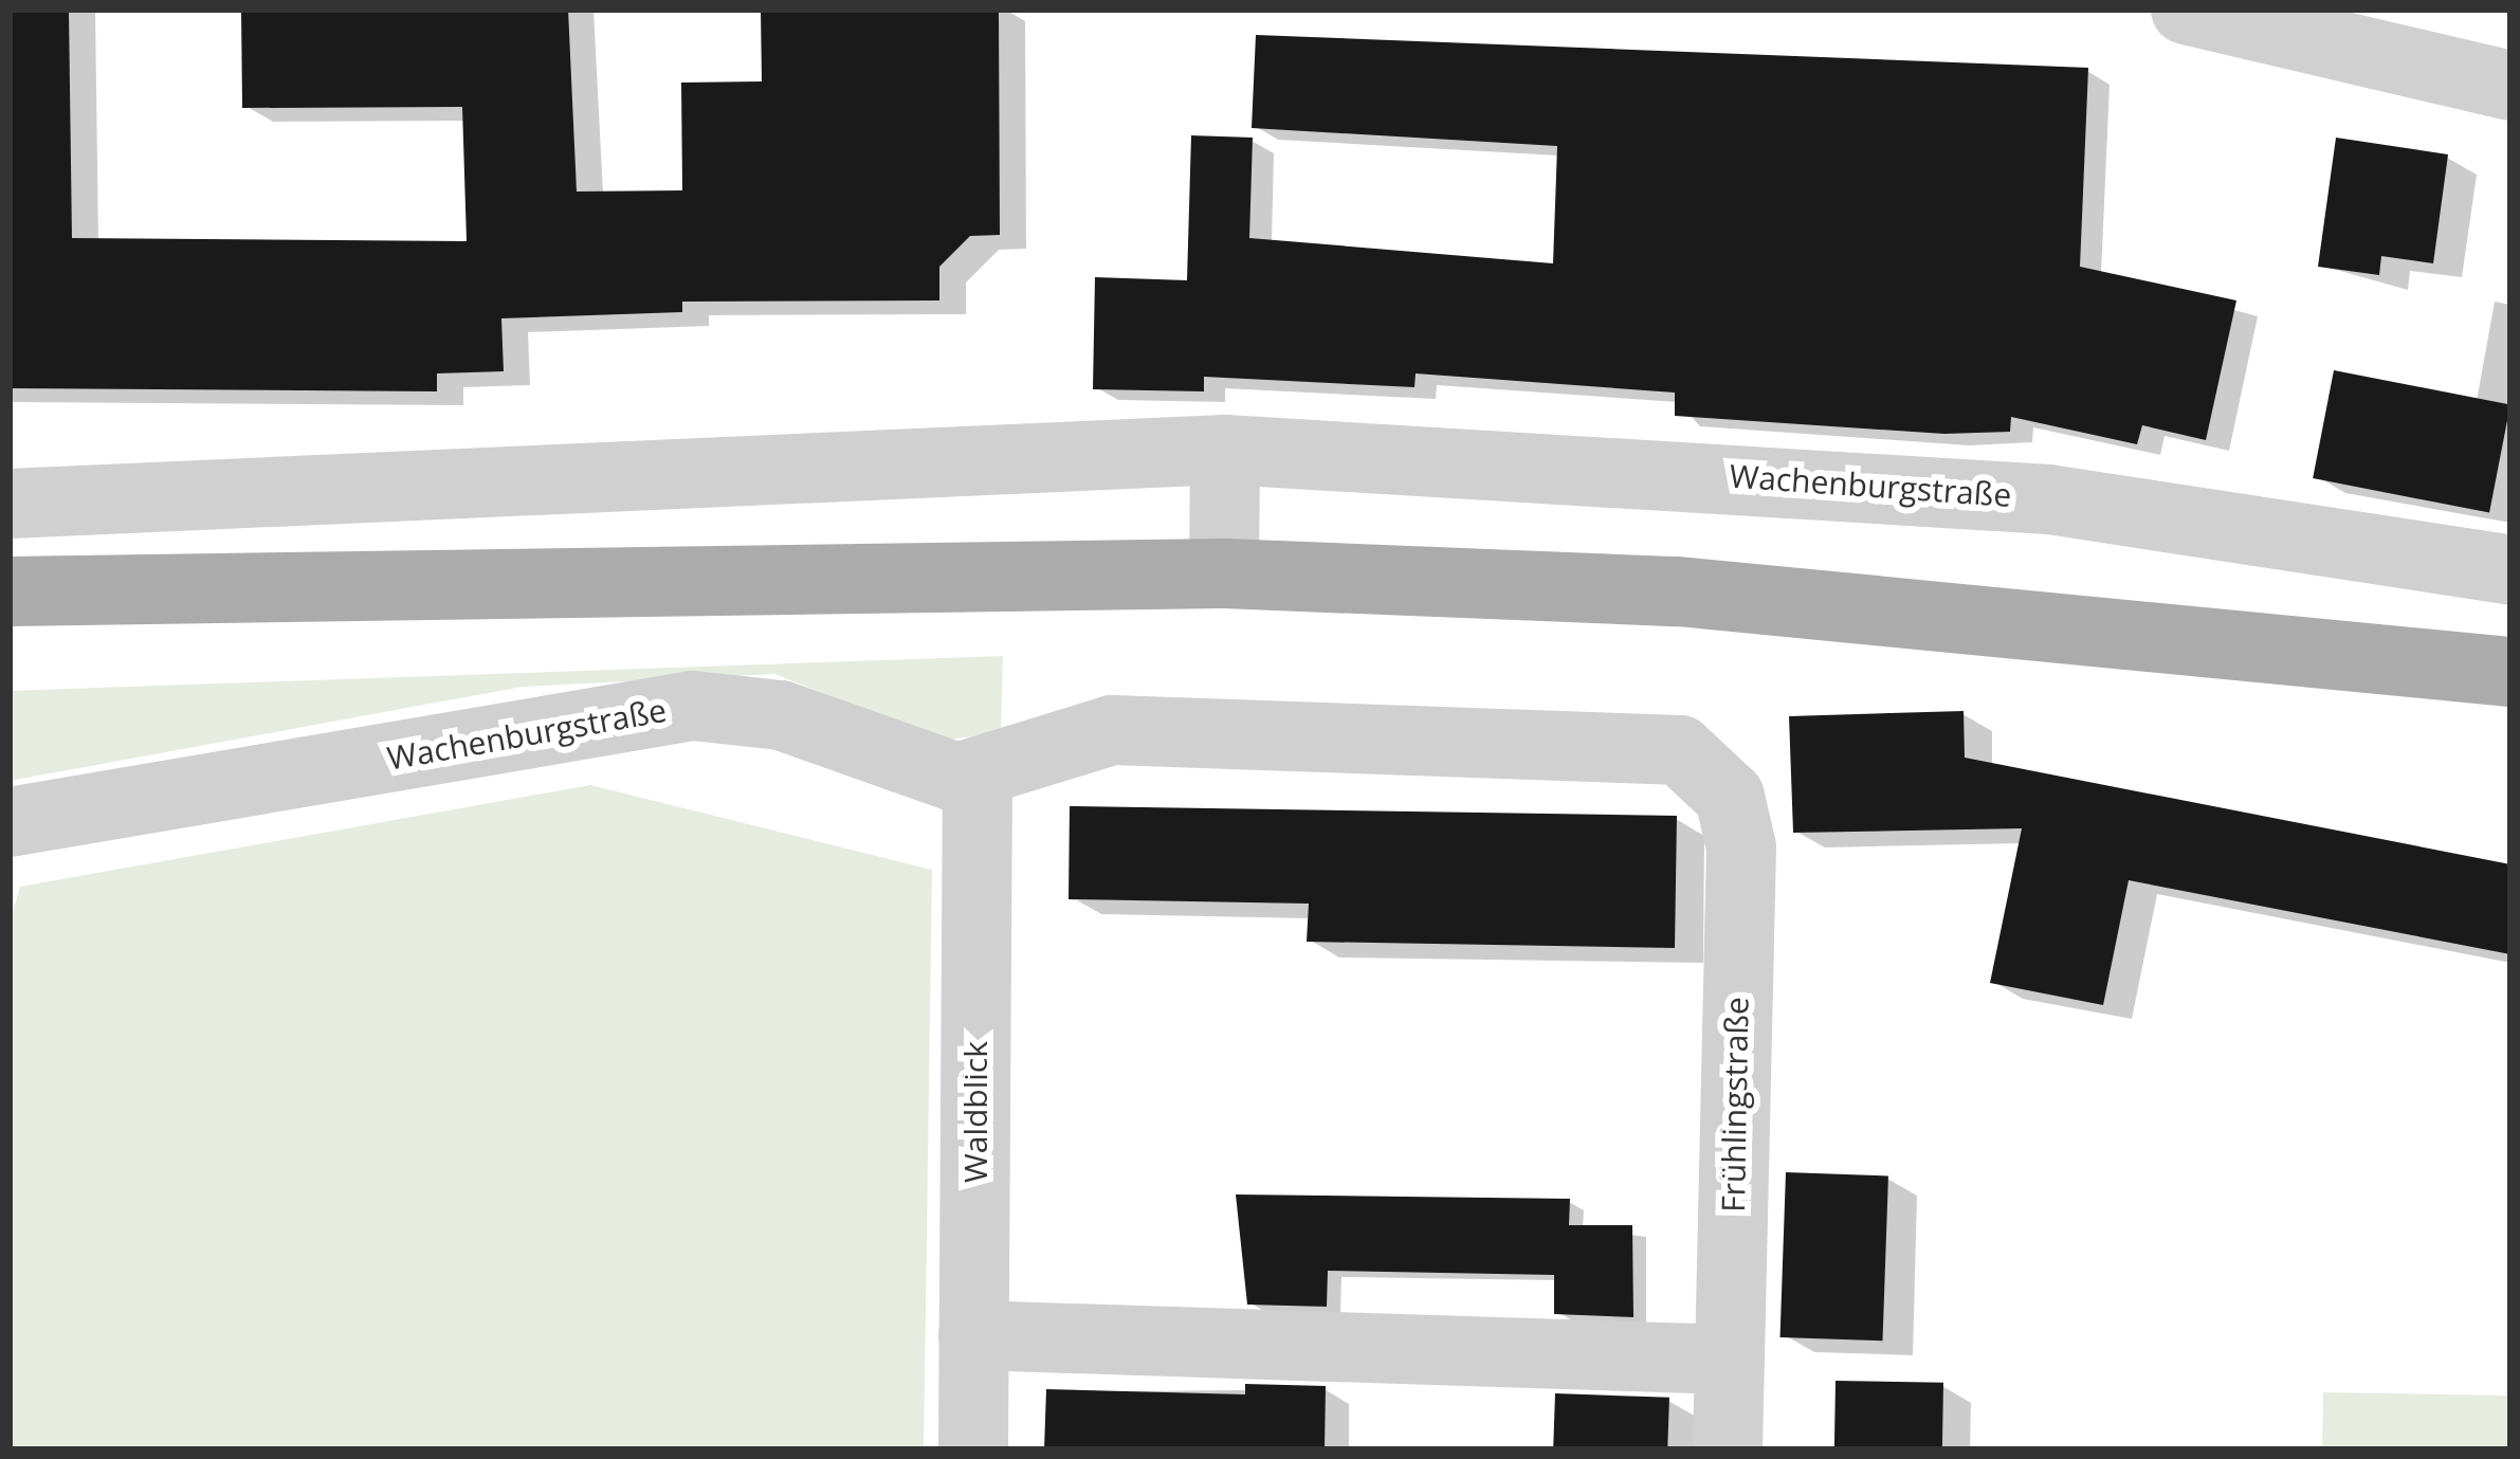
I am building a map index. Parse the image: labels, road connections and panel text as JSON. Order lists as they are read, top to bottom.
{
  "streets": {
    "street": ["Wachenburgstraße", "Frühlingstraße", "Waldblick"]
  },
  "crossings": [
    ["Wachenburgstraße", "Frühlingstraße"],
    ["Wachenburgstraße", "Waldblick"]
  ]
}
